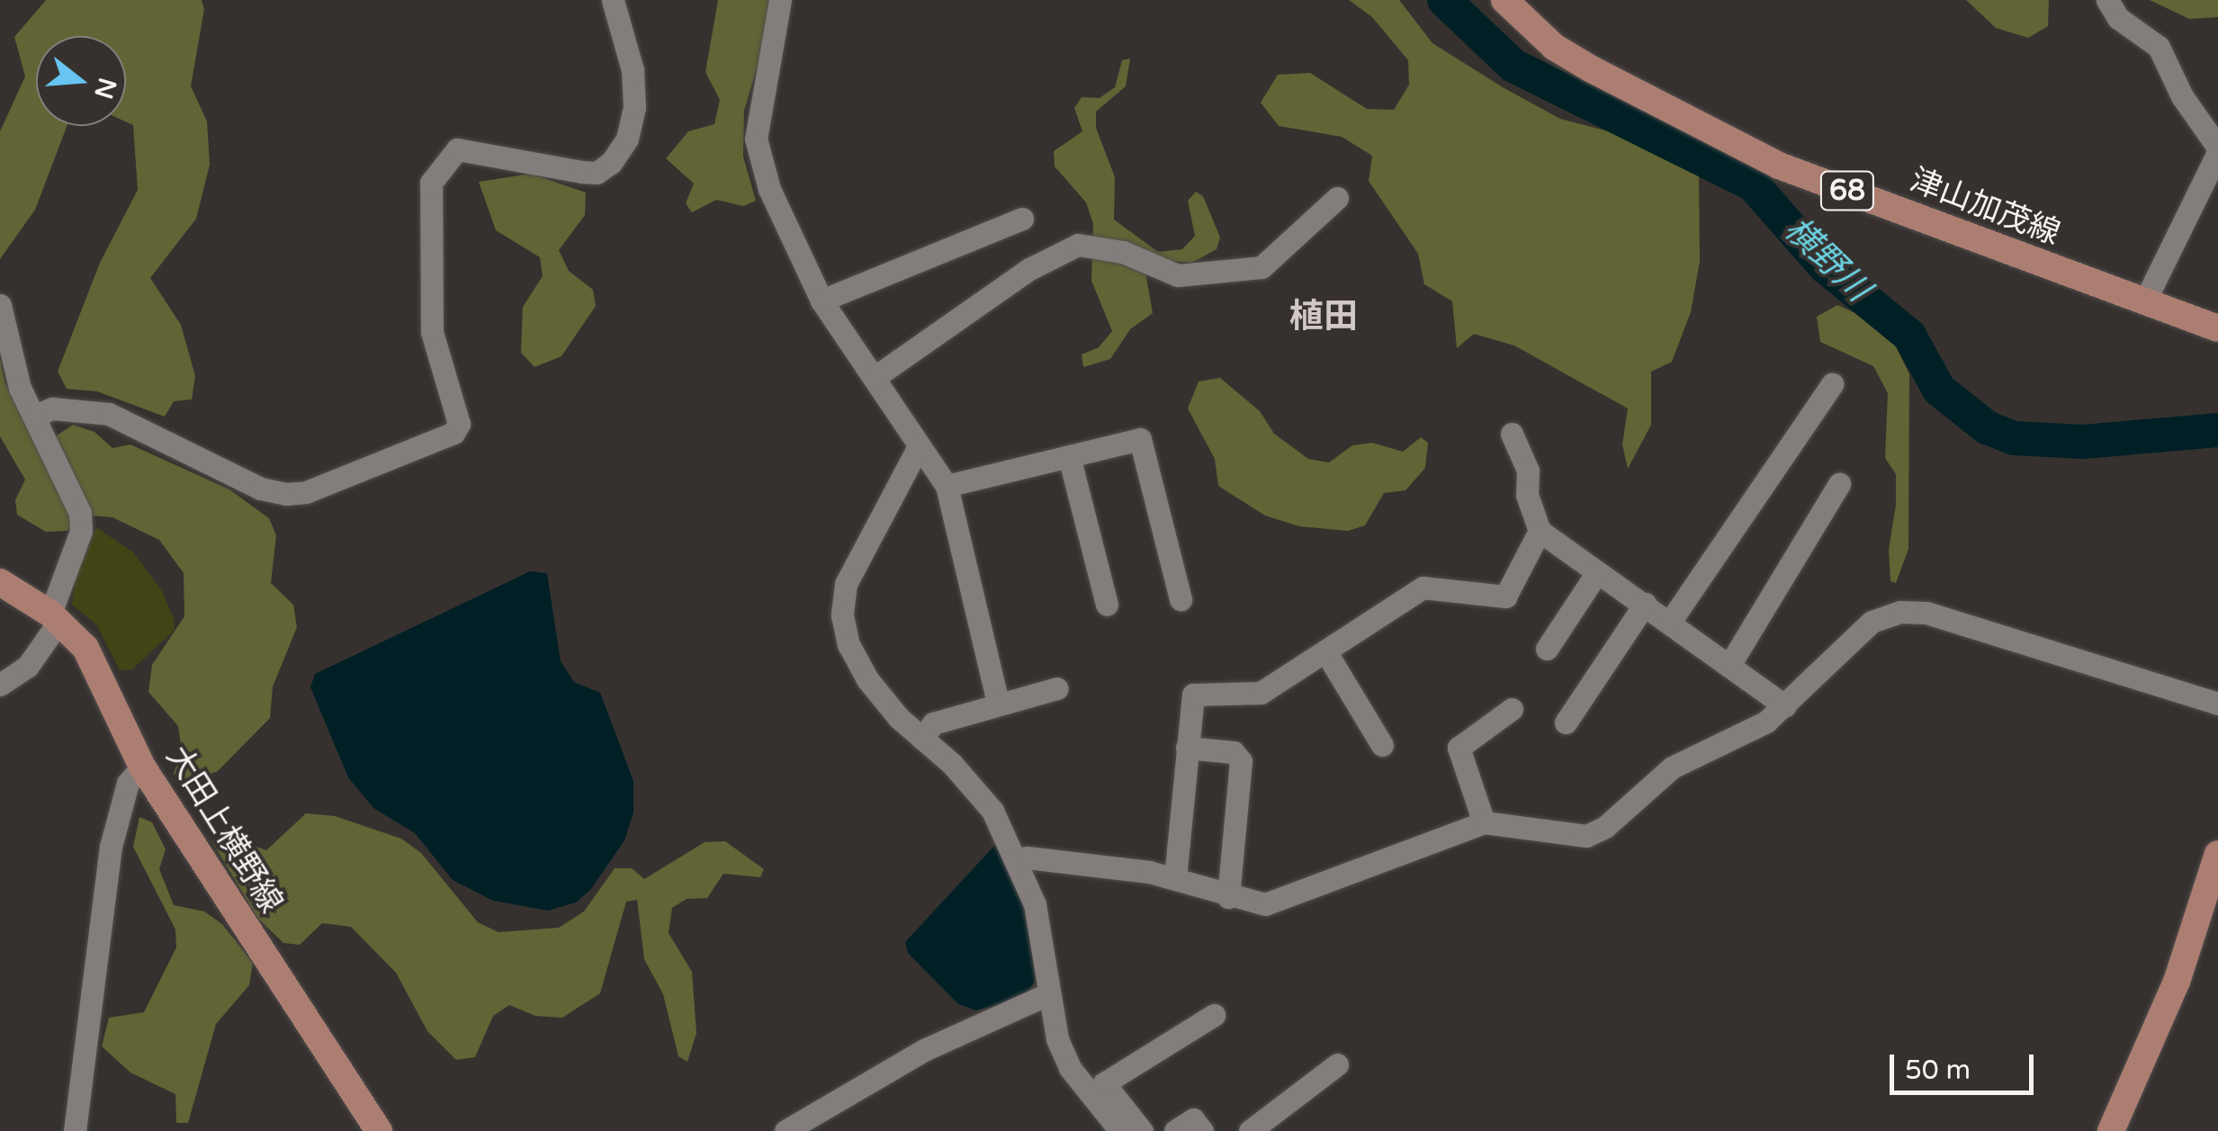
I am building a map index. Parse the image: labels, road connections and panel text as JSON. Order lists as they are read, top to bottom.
{
  "streets": {
    "main road": ["68", "津山加茂線", "大田上横野線"]
  },
  "districts": ["植田"],
  "water": ["横野川"],
  "scale_bar": "50 m",
  "north": "right"
}
